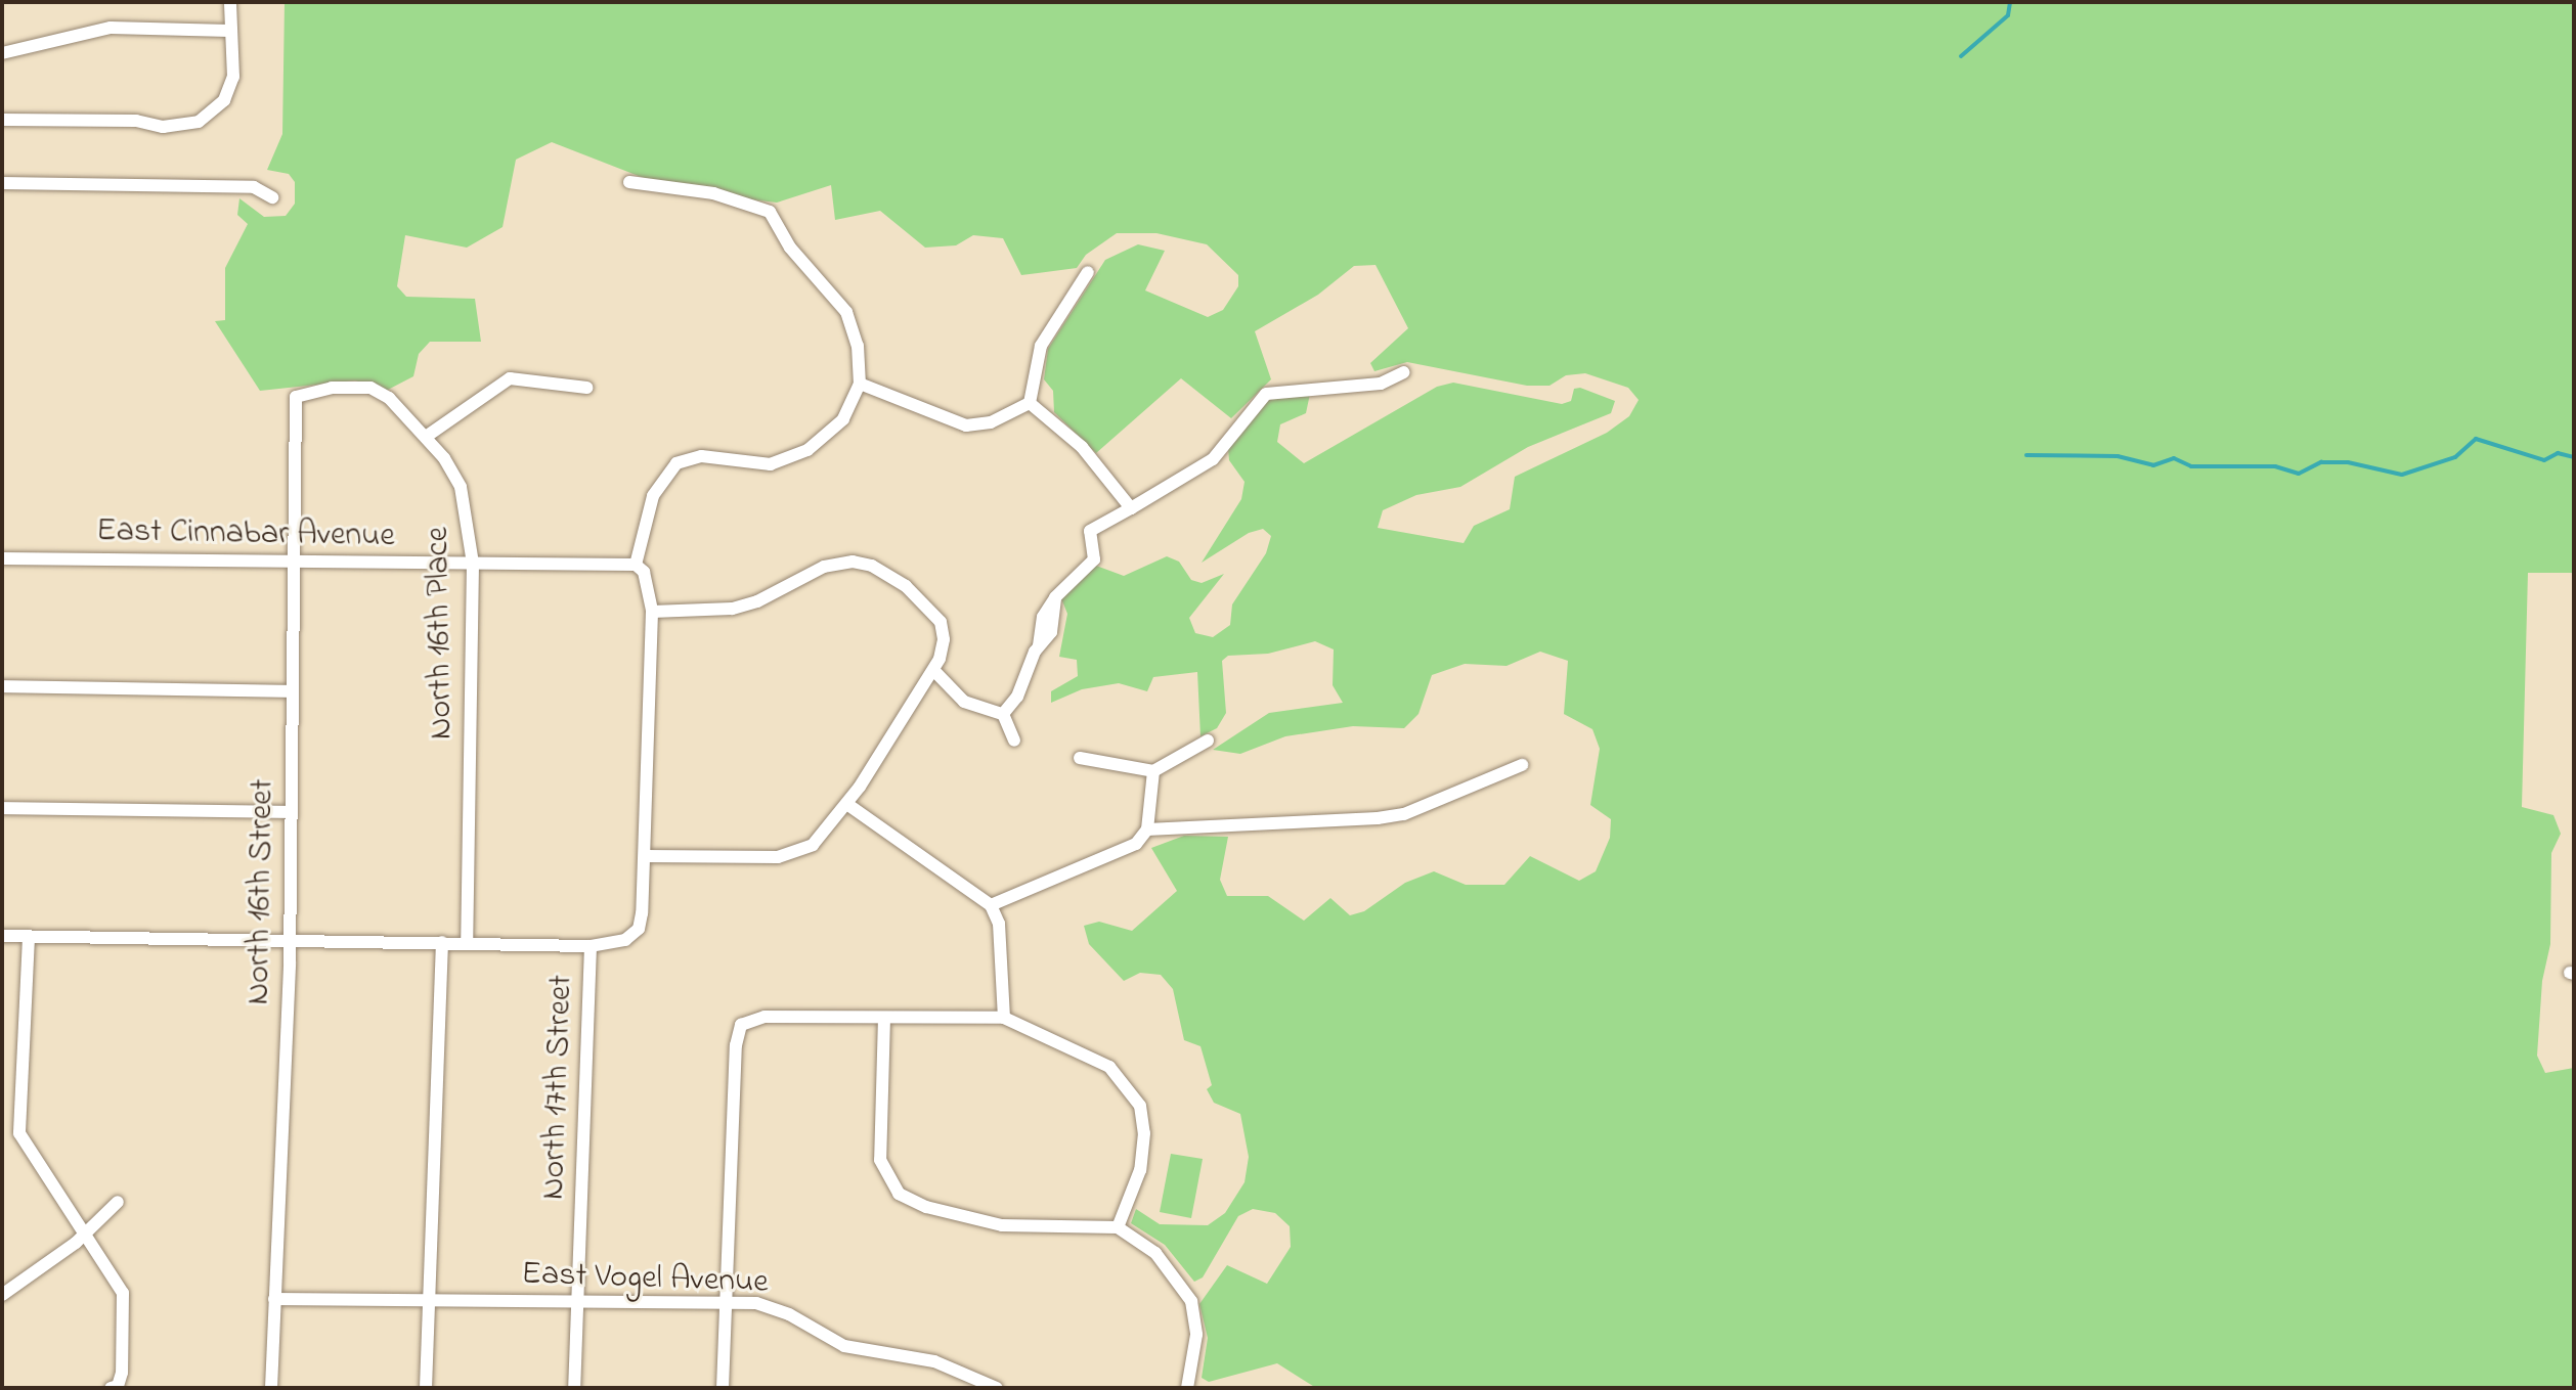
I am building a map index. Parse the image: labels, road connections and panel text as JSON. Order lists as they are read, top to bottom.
{
  "streets": {
    "street": [
      "East Cinnabar Avenue",
      "North 16th Place",
      "North 16th Street",
      "North 17th Street",
      "East Vogel Avenue"
    ]
  },
  "crossings": [
    ["East Cinnabar Avenue", "North 16th Place"],
    ["East Cinnabar Avenue", "North 16th Street"],
    ["East Cinnabar Avenue", "North 17th Street"],
    ["North 16th Place", "North 16th Street"],
    ["North 16th Street", "East Vogel Avenue"],
    ["North 17th Street", "East Vogel Avenue"]
  ]
}
